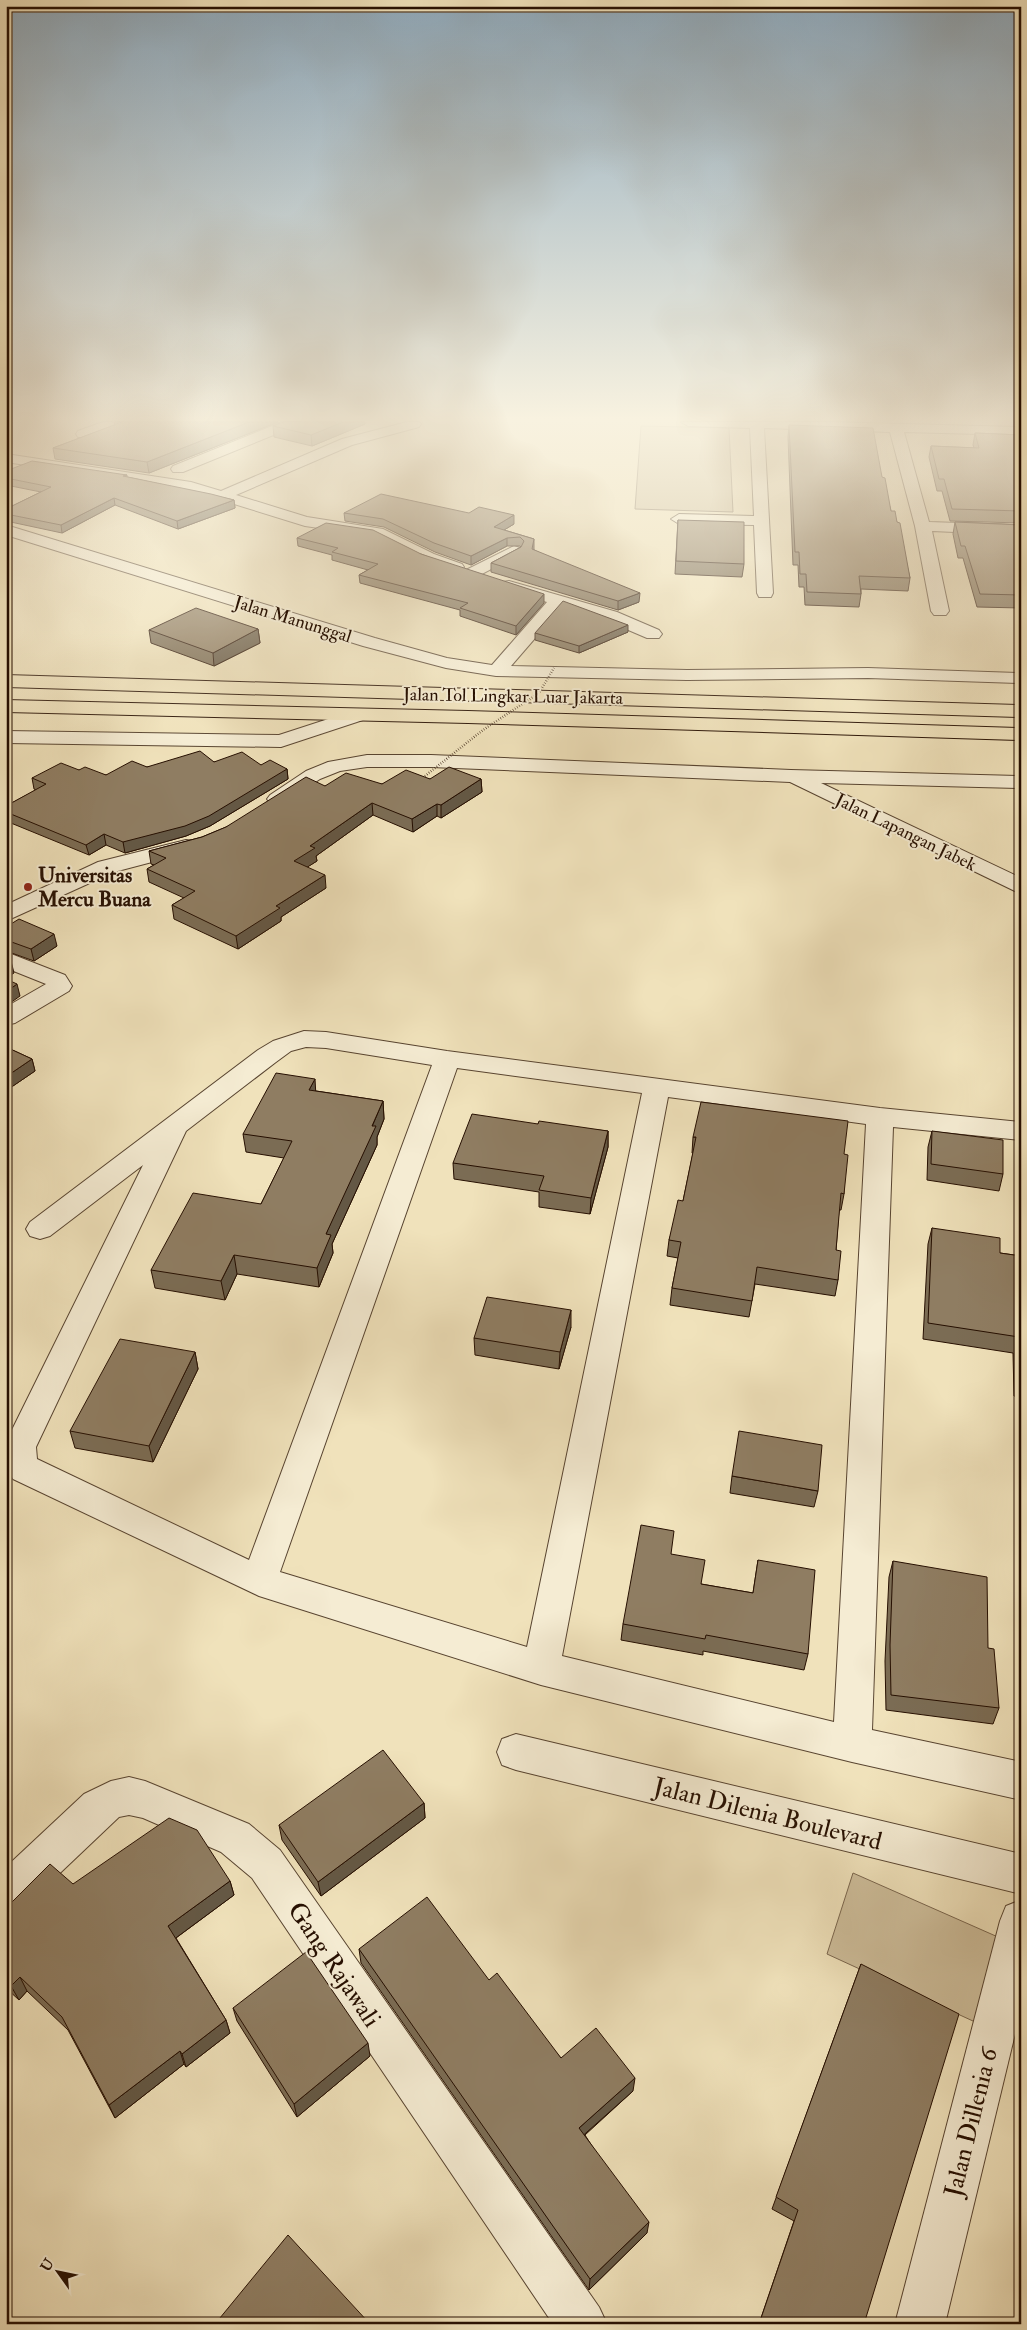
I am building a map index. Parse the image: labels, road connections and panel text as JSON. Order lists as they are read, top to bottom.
{
  "streets": {
    "highway": ["Jalan Tol Lingkar Luar Jakarta"],
    "street": [
      "Jalan Manunggal",
      "Jalan Lapangan Jabek",
      "Jalan Dilenia Boulevard",
      "Gang Rajawali",
      "Jalan Dillenia 6"
    ]
  },
  "places": ["Universitas Mercu Buana"],
  "north": "top left"
}
